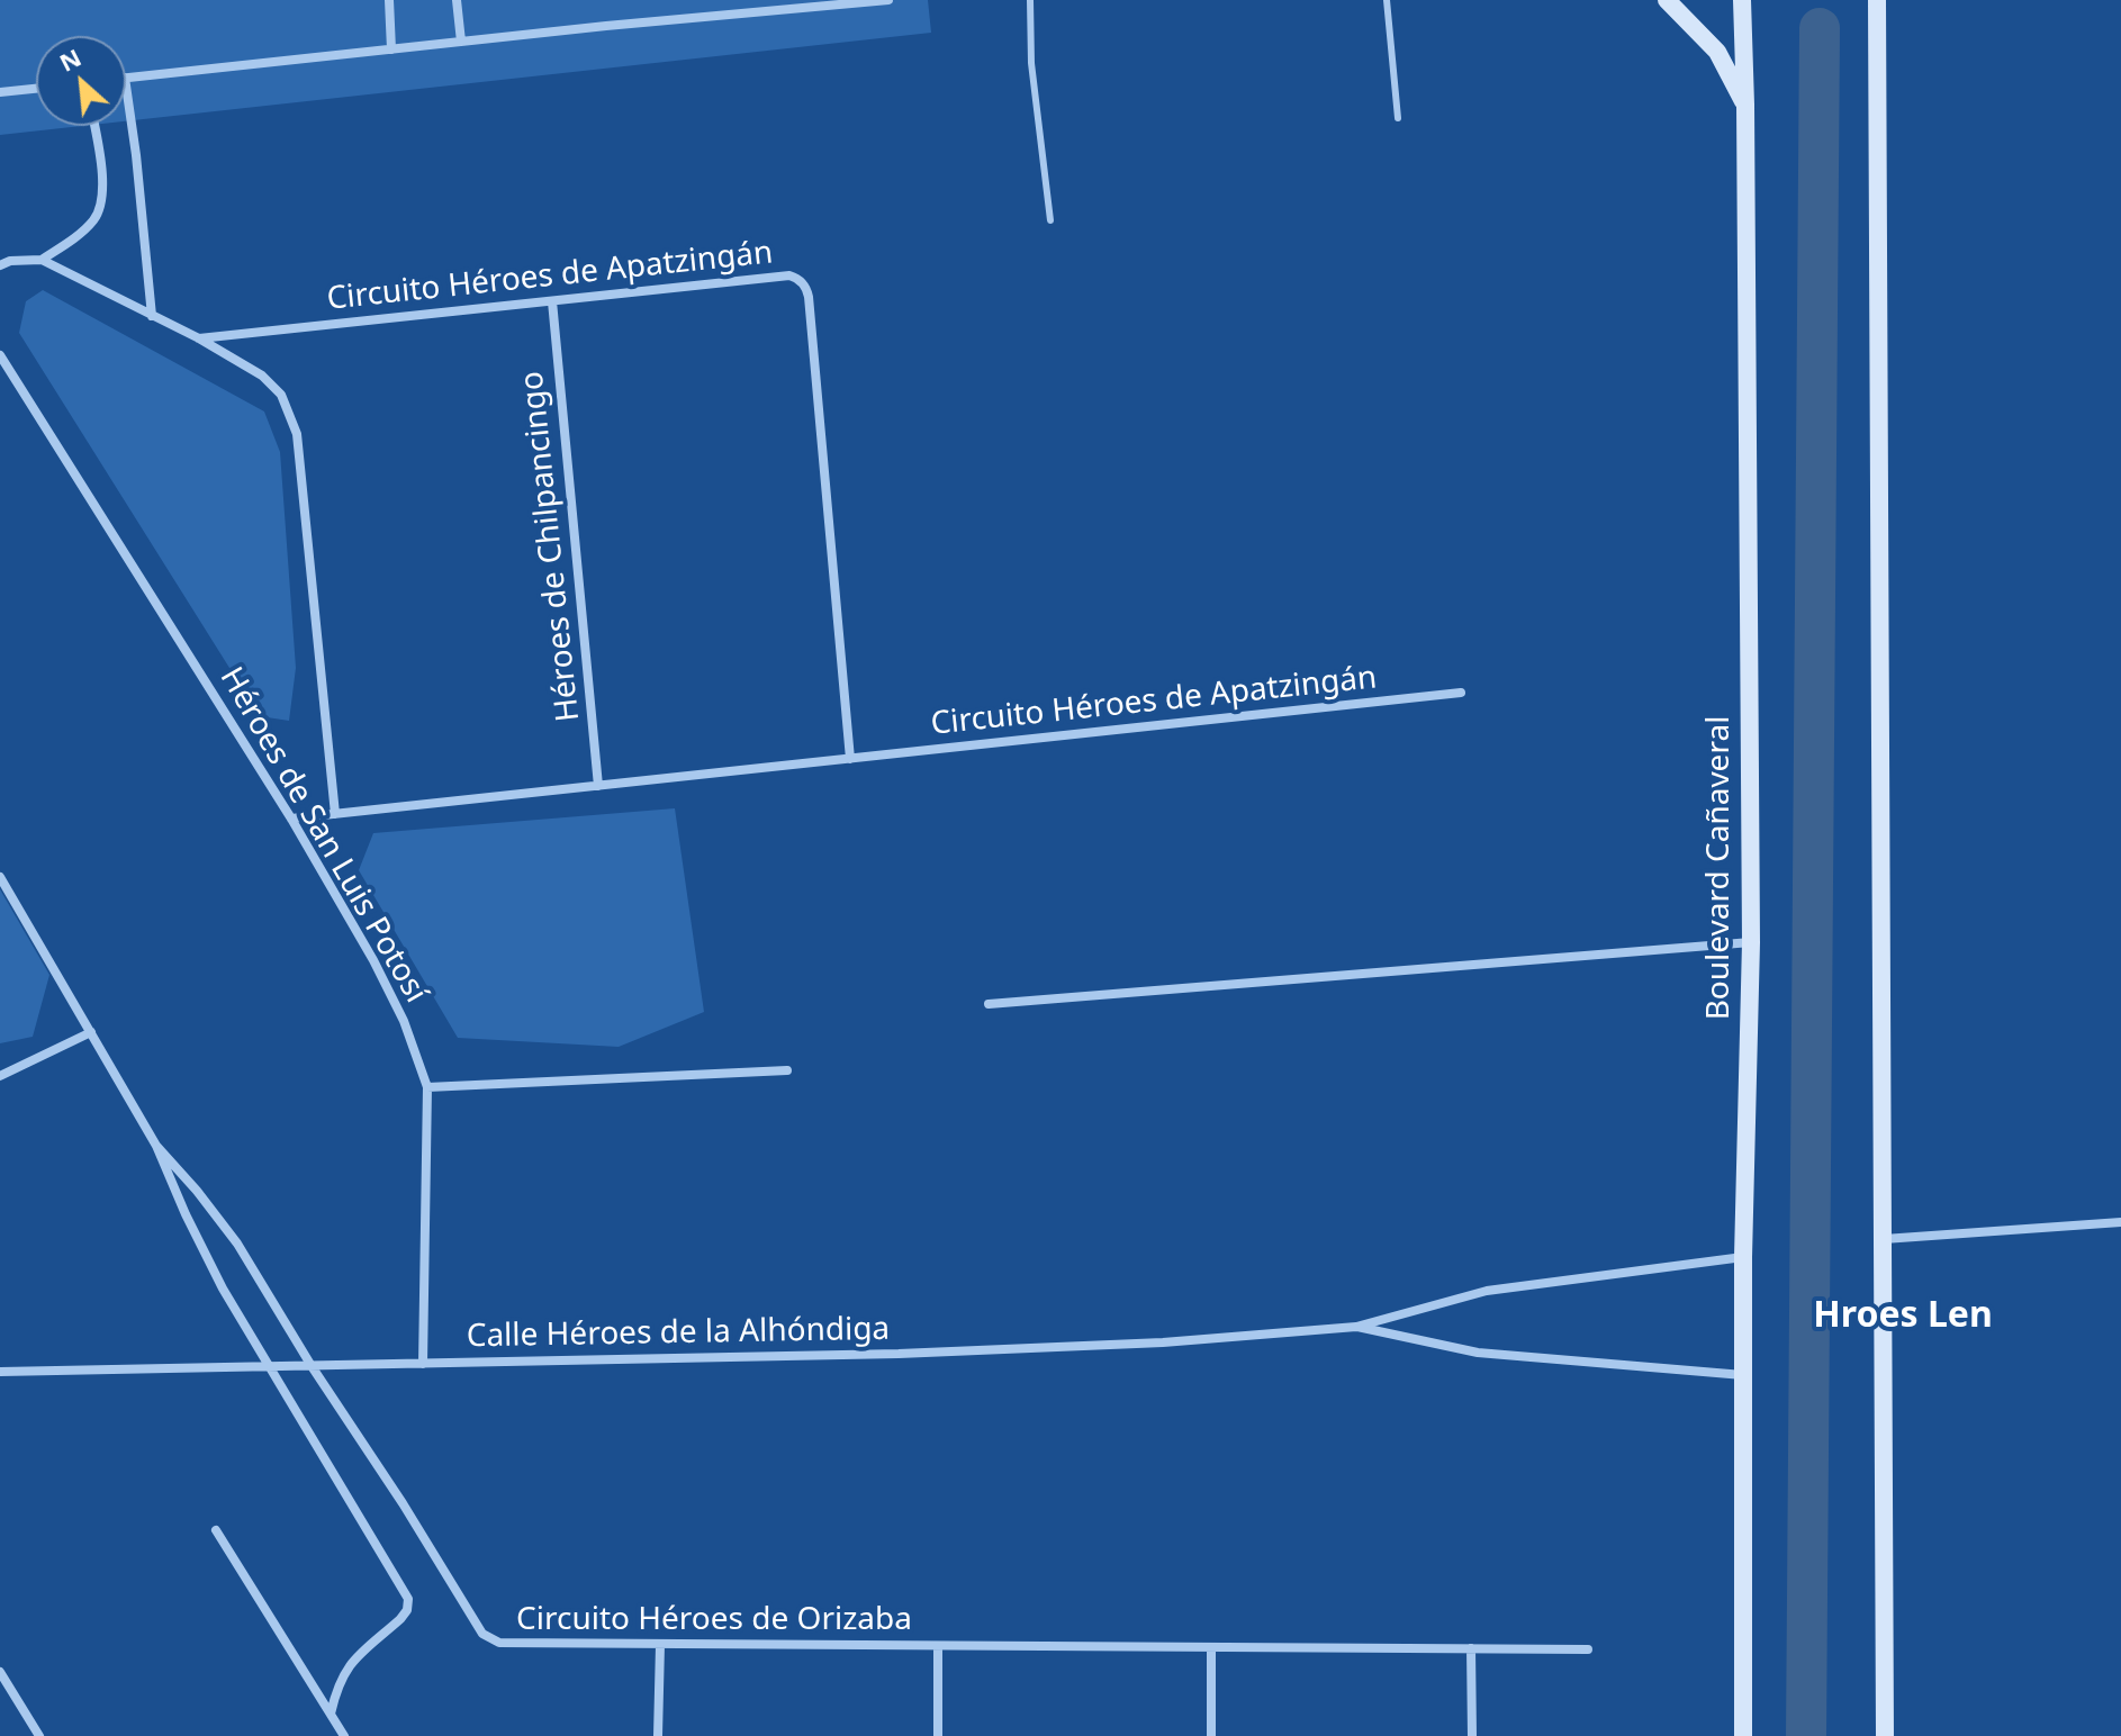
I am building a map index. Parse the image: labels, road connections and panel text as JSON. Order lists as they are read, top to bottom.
{
  "streets": {
    "street": [
      "Circuito Héroes de Apatzingán",
      "Héroes de Chilpancingo",
      "Héroes de San Luis Potosí",
      "Boulevard Cañaveral",
      "Calle Héroes de la Alhóndiga",
      "Circuito Héroes de Orizaba"
    ]
  },
  "crossings": [
    ["Circuito Héroes de Apatzingán", "Héroes de Chilpancingo"],
    ["Circuito Héroes de Apatzingán", "Héroes de San Luis Potosí"],
    ["Boulevard Cañaveral", "Calle Héroes de la Alhóndiga"],
    ["Calle Héroes de la Alhóndiga", "Circuito Héroes de Orizaba"]
  ],
  "districts": ["Hroes Len"],
  "north": "top left"
}
